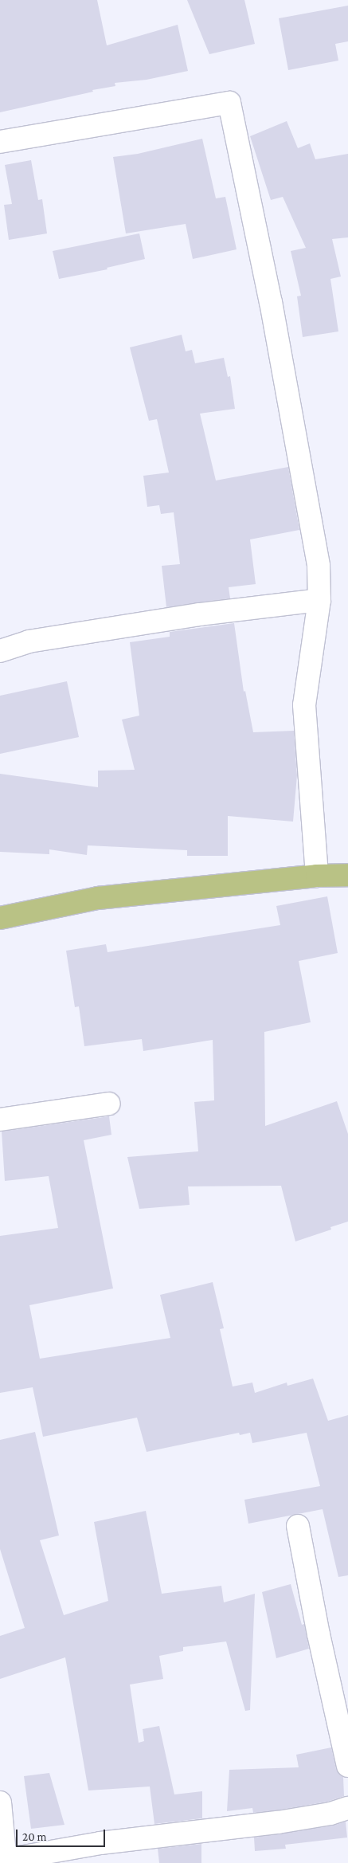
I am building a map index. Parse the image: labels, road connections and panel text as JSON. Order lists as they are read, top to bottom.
{
  "scale_bar": "20 m"
}
